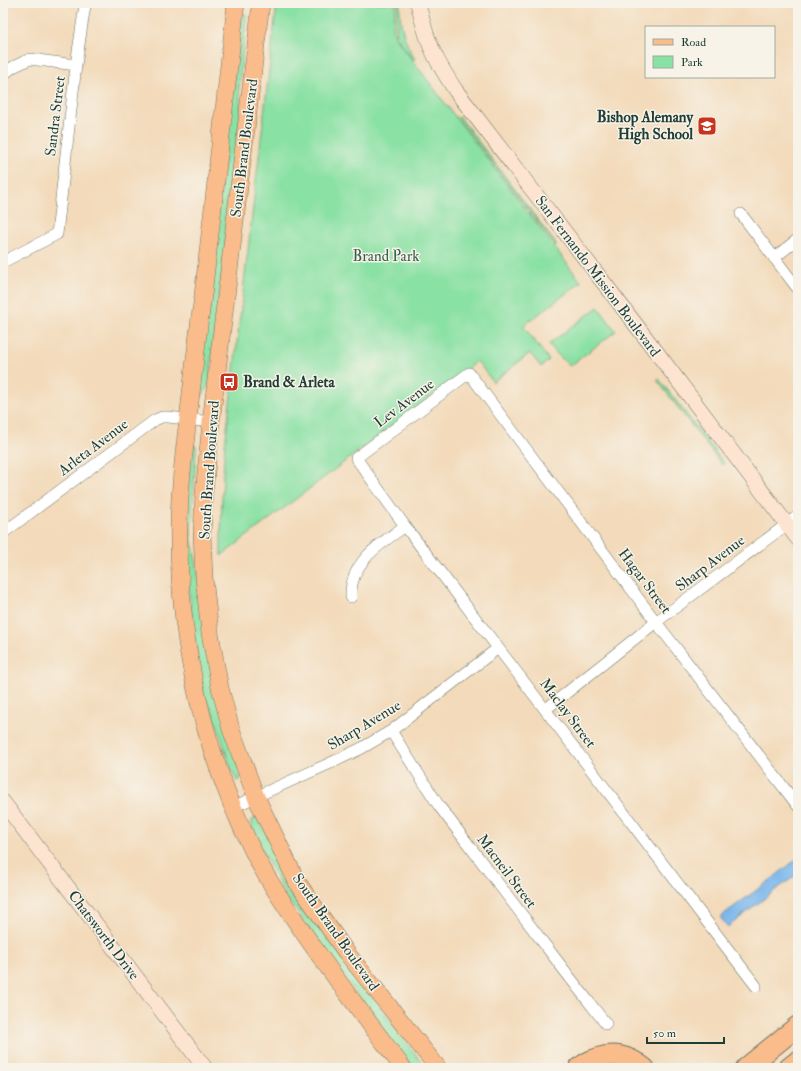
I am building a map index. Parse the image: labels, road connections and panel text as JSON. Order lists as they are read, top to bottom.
{
  "streets": {
    "main road": ["South Brand Boulevard", "San Fernando Mission Boulevard", "Chatsworth Drive"],
    "street": [
      "Sandra Street",
      "Lev Avenue",
      "Arleta Avenue",
      "Sharp Avenue",
      "Hagar Street",
      "Maclay Street",
      "Macneil Street"
    ]
  },
  "crossings": [
    ["South Brand Boulevard", "Arleta Avenue"],
    ["South Brand Boulevard", "Sharp Avenue"],
    ["San Fernando Mission Boulevard", "Sharp Avenue"],
    ["Lev Avenue", "Hagar Street"],
    ["Lev Avenue", "Maclay Street"],
    ["Sharp Avenue", "Hagar Street"],
    ["Sharp Avenue", "Maclay Street"],
    ["Sharp Avenue", "Macneil Street"]
  ],
  "parks": ["Brand Park"],
  "places": {
    "school or university": ["Bishop Alemany High School"],
    "bus stop": ["Brand & Arleta"]
  },
  "legend": ["Road", "Park"],
  "scale_bar": "50 m"
}
